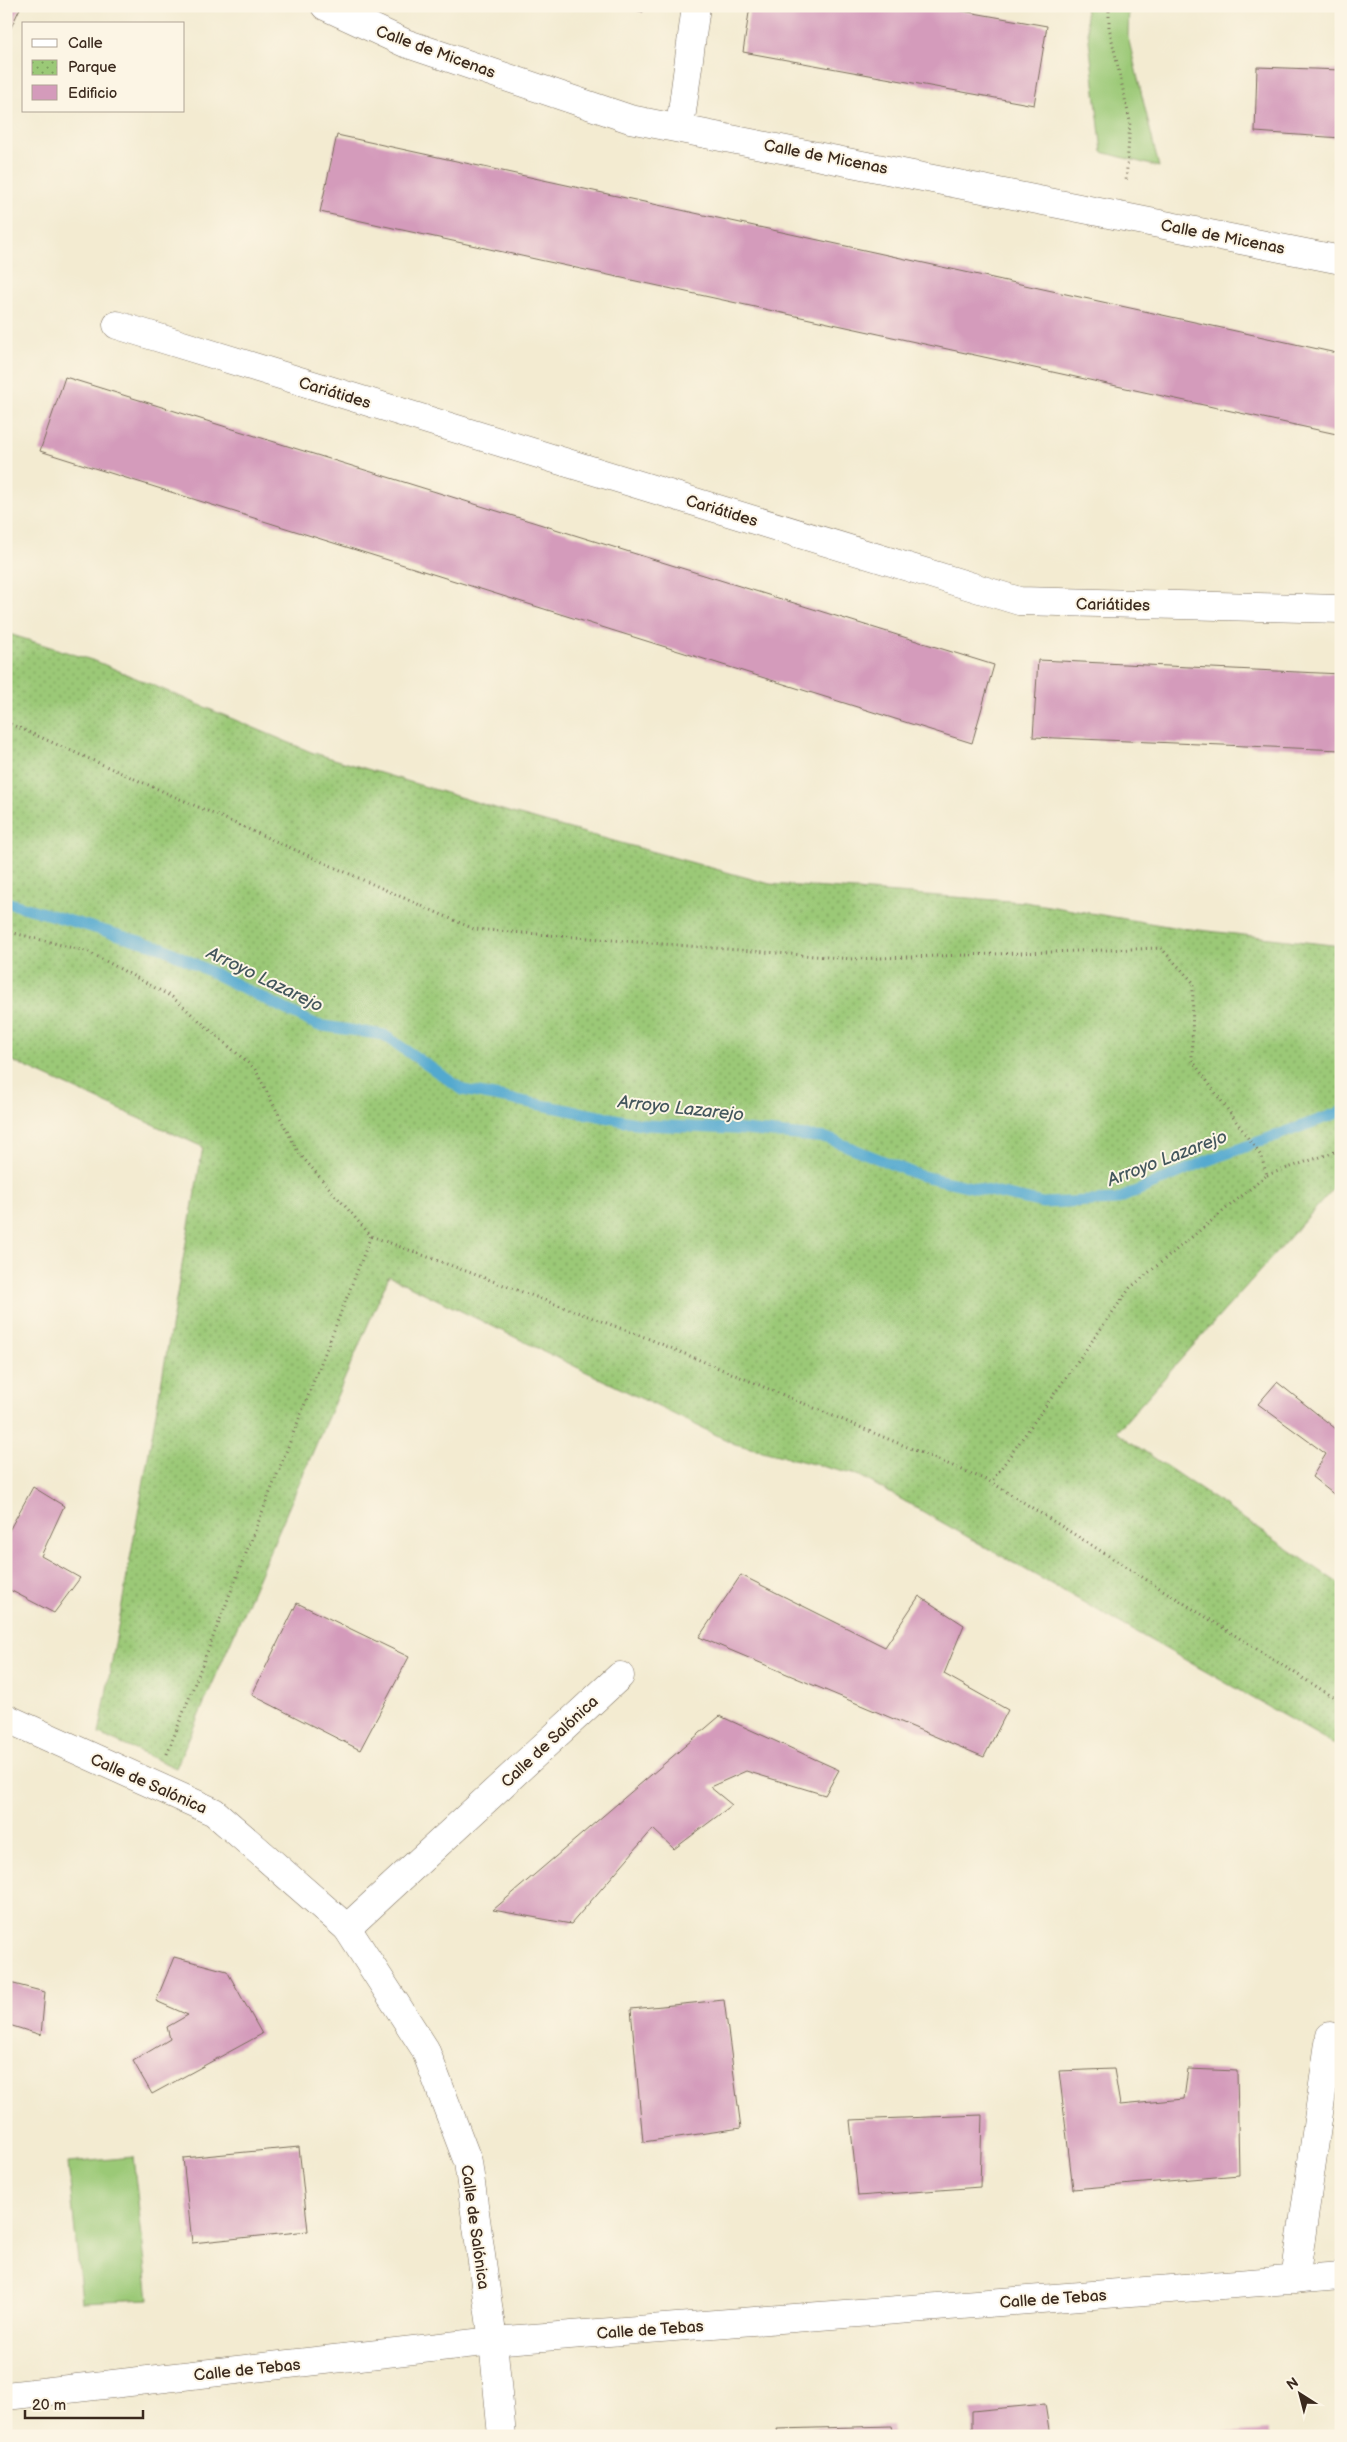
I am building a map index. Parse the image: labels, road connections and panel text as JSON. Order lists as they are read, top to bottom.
{
  "streets": {
    "street": [
      "Calle de Micenas",
      "Cariátides",
      "Calle de Salónica",
      "Calle de Tebas"
    ]
  },
  "crossings": [
    ["Calle de Salónica", "Calle de Tebas"]
  ],
  "water": ["Arroyo Lazarejo"],
  "legend": ["Calle", "Parque", "Edificio"],
  "scale_bar": "20 m",
  "north": "top left"
}
